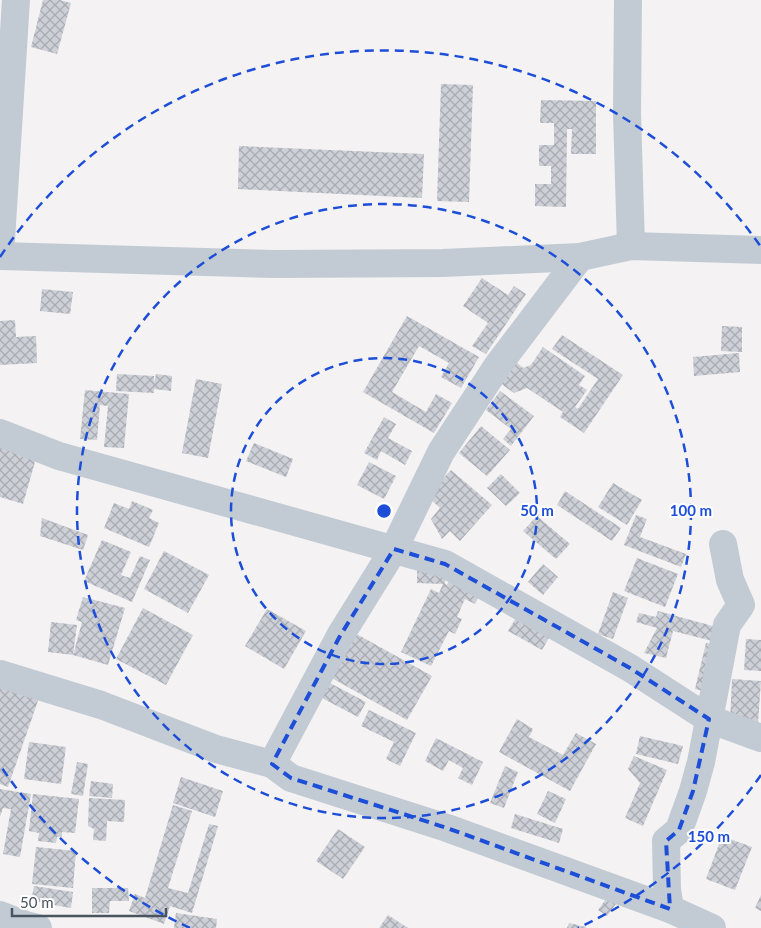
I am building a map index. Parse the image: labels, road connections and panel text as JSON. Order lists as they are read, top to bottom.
{
  "scale_bar": "50 m",
  "rings": ["50 m", "100 m", "150 m"]
}
